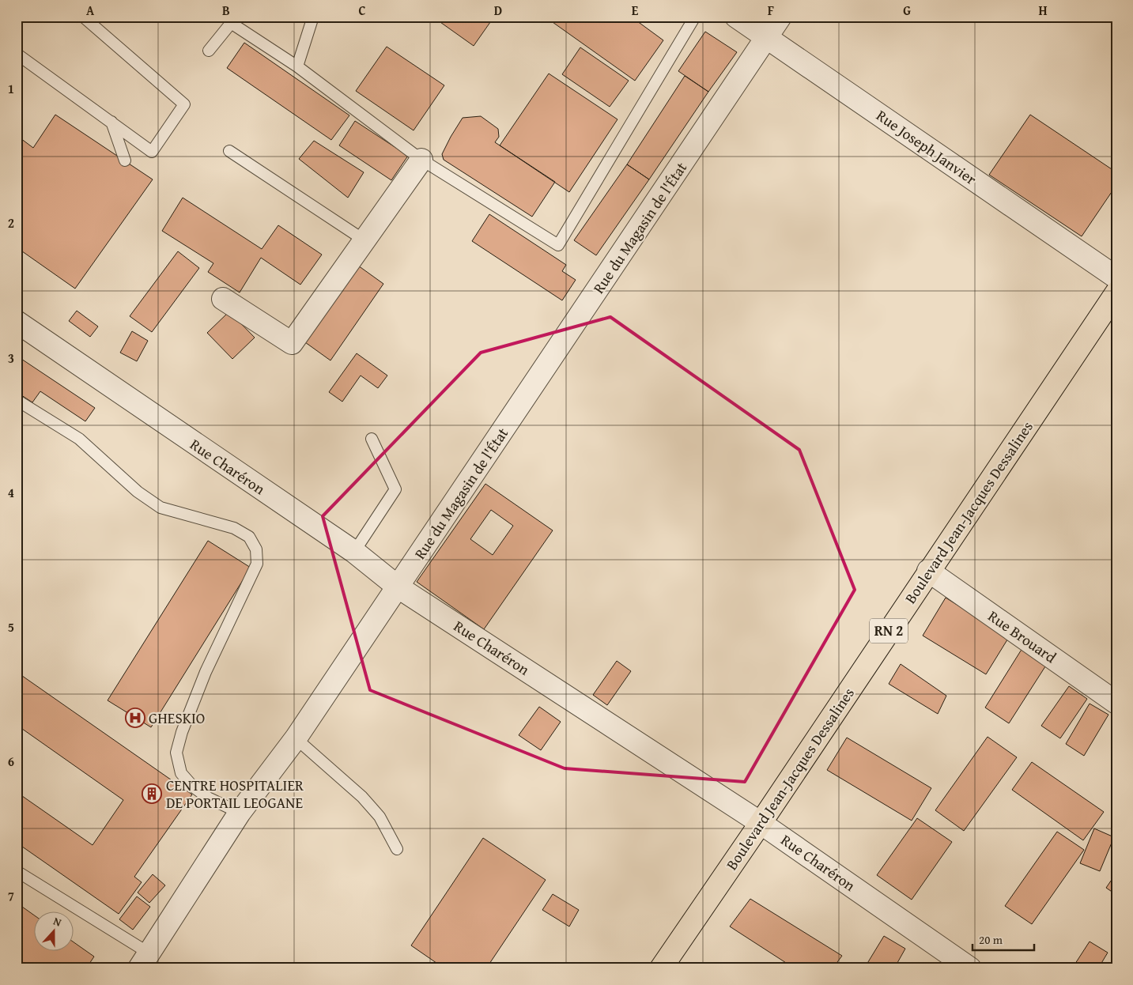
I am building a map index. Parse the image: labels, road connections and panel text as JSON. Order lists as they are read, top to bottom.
{
  "streets": {
    "main road": ["Boulevard Jean-Jacques Dessalines", "RN 2"],
    "street": [
      "Rue Joseph Janvier",
      "Rue du Magasin de l'État",
      "Rue Charéron",
      "Rue Brouard"
    ]
  },
  "crossings": [
    ["Rue Joseph Janvier", "Rue du Magasin de l'État"],
    ["Rue du Magasin de l'État", "Rue Charéron"],
    ["Rue Charéron", "Boulevard Jean-Jacques Dessalines"],
    ["Boulevard Jean-Jacques Dessalines", "Rue Brouard"]
  ],
  "places": {
    "hospital": ["GHESKIO"],
    "building": ["CENTRE HOSPITALIER DE PORTAIL LEOGANE"]
  },
  "scale_bar": "20 m",
  "north": "top",
  "grid": {
    "columns": [
      "A",
      "B",
      "C",
      "D",
      "E",
      "F",
      "G",
      "H"
    ],
    "rows": [
      "1",
      "2",
      "3",
      "4",
      "5",
      "6",
      "7"
    ]
  }
}
